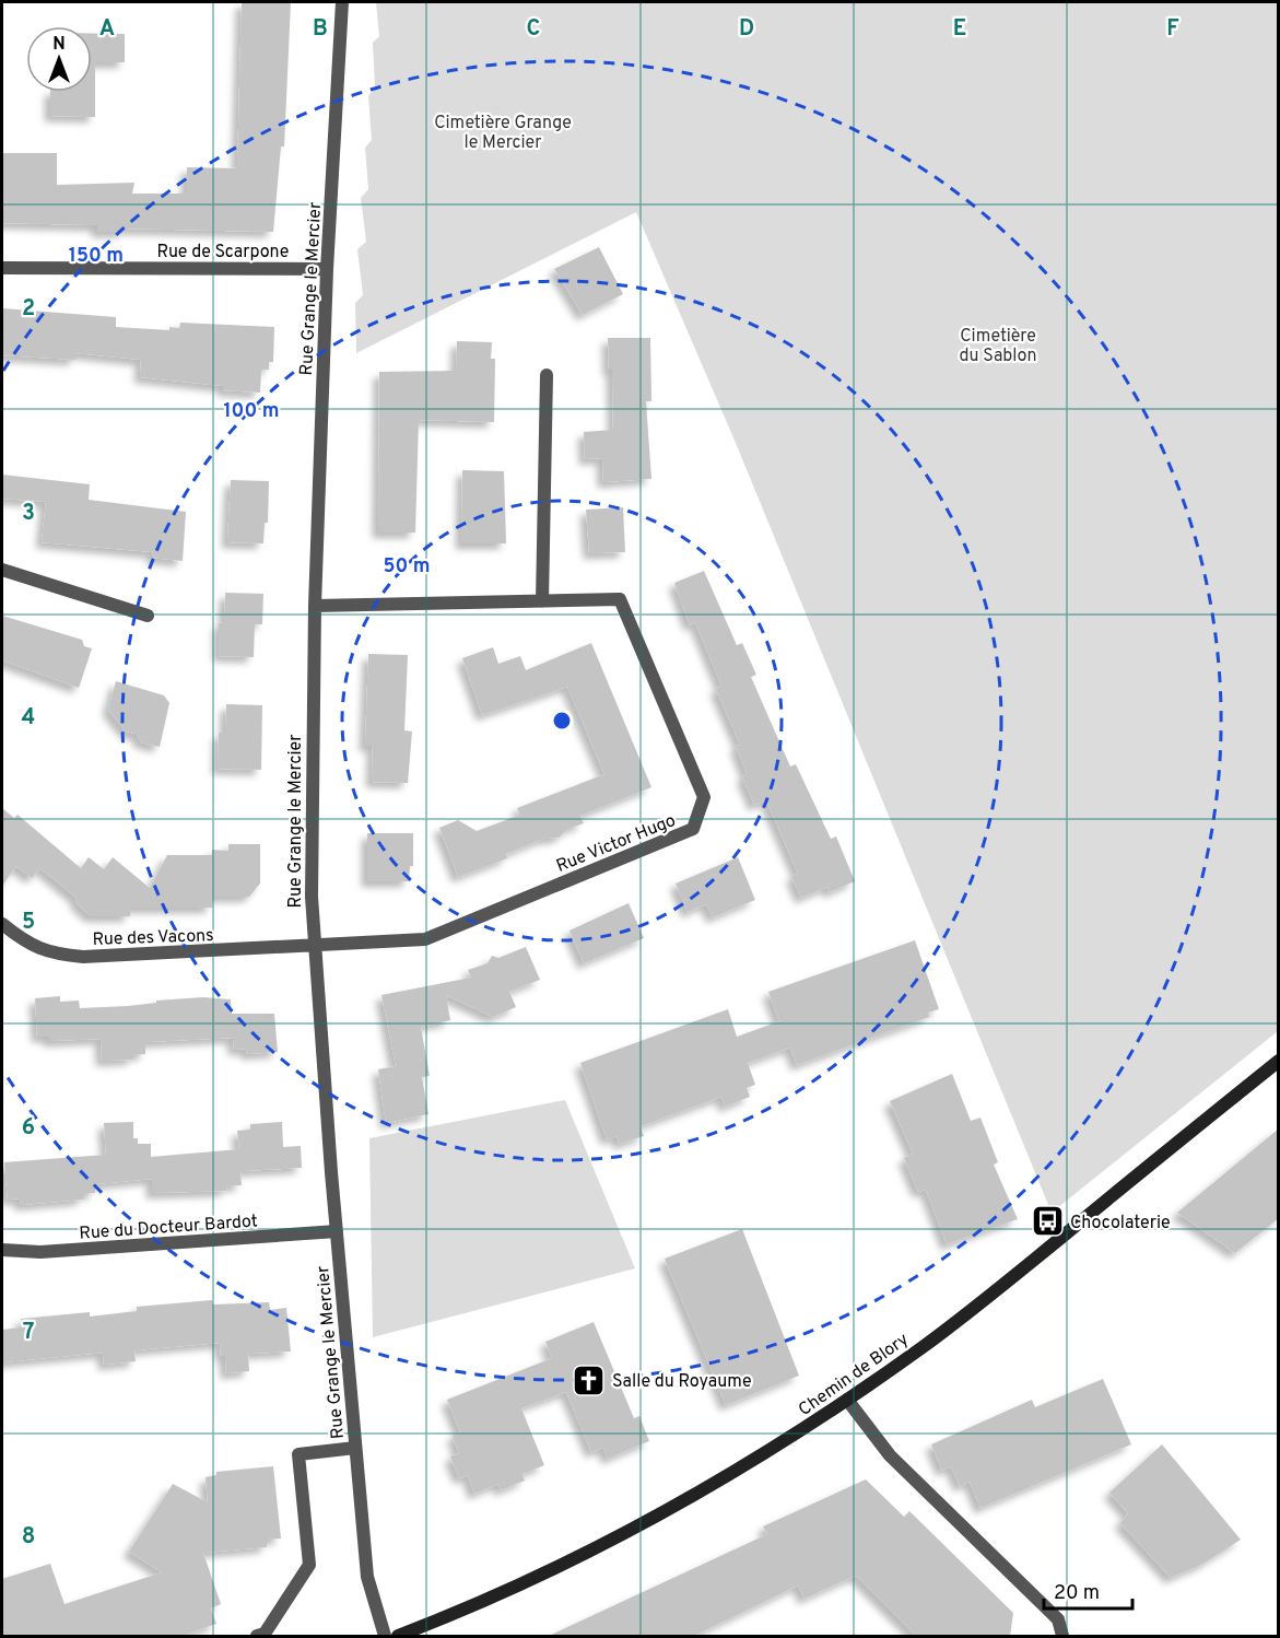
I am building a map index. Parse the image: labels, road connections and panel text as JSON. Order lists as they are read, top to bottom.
{
  "streets": {
    "street": [
      "Rue de Scarpone",
      "Rue Grange le Mercier",
      "Rue Victor Hugo",
      "Rue des Vacons",
      "Rue du Docteur Bardot",
      "Chemin de Blory"
    ]
  },
  "crossings": [
    ["Rue de Scarpone", "Rue Grange le Mercier"],
    ["Rue Grange le Mercier", "Rue Victor Hugo"],
    ["Rue Grange le Mercier", "Rue des Vacons"],
    ["Rue Grange le Mercier", "Rue du Docteur Bardot"],
    ["Rue Victor Hugo", "Rue des Vacons"]
  ],
  "parks": ["Cimetière Grange le Mercier", "Cimetière du Sablon"],
  "places": {
    "bus stop": ["Chocolaterie"],
    "church": ["Salle du Royaume"]
  },
  "scale_bar": "20 m",
  "north": "top",
  "grid": {
    "columns": [
      "A",
      "B",
      "C",
      "D",
      "E",
      "F"
    ],
    "rows": [
      "2",
      "3",
      "4",
      "5",
      "6",
      "7",
      "8"
    ]
  },
  "rings": ["150 m", "100 m", "50 m"]
}
